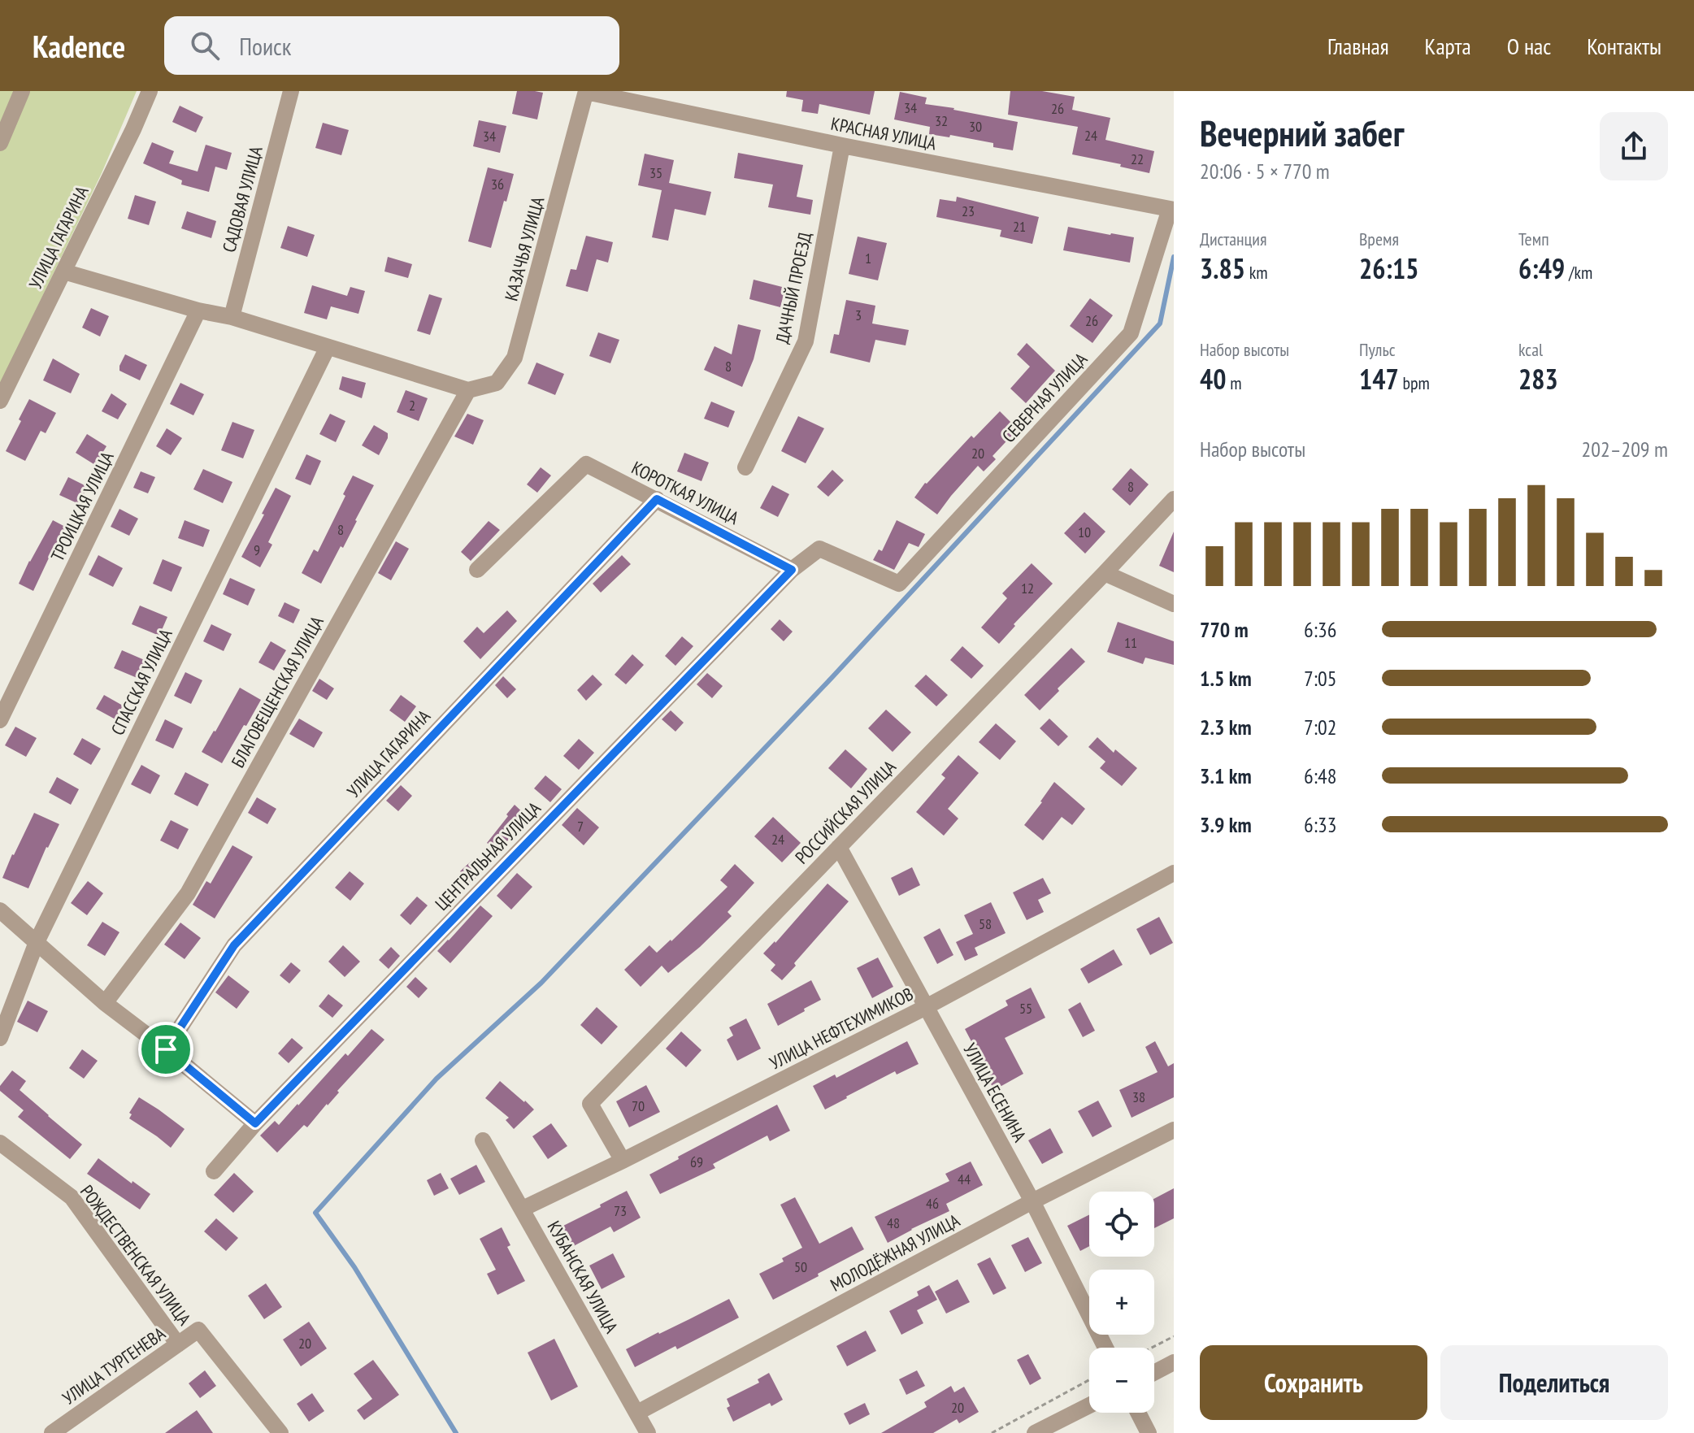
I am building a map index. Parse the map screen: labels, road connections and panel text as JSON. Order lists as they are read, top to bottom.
{
  "streets": {
    "street": [
      "КРАСНАЯ УЛИЦА",
      "САДОВАЯ УЛИЦА",
      "УЛИЦА ГАГАРИНА",
      "КАЗАЧЬЯ УЛИЦА",
      "ДАЧНЫЙ ПРОЕЗД",
      "СЕВЕРНАЯ УЛИЦА",
      "КОРОТКАЯ УЛИЦА",
      "ТРОИЦКАЯ УЛИЦА",
      "СПАССКАЯ УЛИЦА",
      "БЛАГОВЕЩЕНСКАЯ УЛИЦА",
      "РОССИЙСКАЯ УЛИЦА",
      "ЦЕНТРАЛЬНАЯ УЛИЦА",
      "УЛИЦА НЕФТЕХИМИКОВ",
      "УЛИЦА ЕСЕНИНА",
      "МОЛОДЁЖНАЯ УЛИЦА",
      "РОЖДЕСТВЕНСКАЯ УЛИЦА",
      "КУБАНСКАЯ УЛИЦА",
      "УЛИЦА ТУРГЕНЕВА"
    ]
  },
  "crossings": [
    ["КРАСНАЯ УЛИЦА", "КАЗАЧЬЯ УЛИЦА"],
    ["КРАСНАЯ УЛИЦА", "ДАЧНЫЙ ПРОЕЗД"],
    ["КРАСНАЯ УЛИЦА", "СЕВЕРНАЯ УЛИЦА"],
    ["УЛИЦА ГАГАРИНА", "КОРОТКАЯ УЛИЦА"],
    ["КАЗАЧЬЯ УЛИЦА", "БЛАГОВЕЩЕНСКАЯ УЛИЦА"],
    ["СЕВЕРНАЯ УЛИЦА", "КОРОТКАЯ УЛИЦА"],
    ["СЕВЕРНАЯ УЛИЦА", "ЦЕНТРАЛЬНАЯ УЛИЦА"],
    ["КОРОТКАЯ УЛИЦА", "ЦЕНТРАЛЬНАЯ УЛИЦА"],
    ["РОССИЙСКАЯ УЛИЦА", "УЛИЦА НЕФТЕХИМИКОВ"],
    ["РОССИЙСКАЯ УЛИЦА", "УЛИЦА ЕСЕНИНА"],
    ["УЛИЦА НЕФТЕХИМИКОВ", "УЛИЦА ЕСЕНИНА"],
    ["УЛИЦА НЕФТЕХИМИКОВ", "КУБАНСКАЯ УЛИЦА"],
    ["УЛИЦА ЕСЕНИНА", "МОЛОДЁЖНАЯ УЛИЦА"],
    ["МОЛОДЁЖНАЯ УЛИЦА", "КУБАНСКАЯ УЛИЦА"],
    ["РОЖДЕСТВЕНСКАЯ УЛИЦА", "УЛИЦА ТУРГЕНЕВА"]
  ],
  "house_numbers": [
    "34",
    "26",
    "32",
    "30",
    "24",
    "34",
    "22",
    "35",
    "36",
    "23",
    "21",
    "1",
    "3",
    "26",
    "8",
    "2",
    "20",
    "8",
    "8",
    "10",
    "9",
    "12",
    "11",
    "7",
    "24",
    "58",
    "55",
    "38",
    "70",
    "69",
    "44",
    "46",
    "73",
    "48",
    "50",
    "20",
    "20"
  ],
  "page": {
    "header": "Kadence",
    "search": "Поиск",
    "nav": [
      "Главная",
      "Карта",
      "О нас",
      "Контакты"
    ],
    "heading": ["Вечерний забег", "20:06 · 5 × 770 m"],
    "stats": [
      ["Дистанция", "3.85 km"],
      ["Время", "26:15"],
      ["Темп", "6:49 /km"],
      ["Набор высоты", "40 m"],
      ["Пульс", "147 bpm"],
      ["kcal", "283"]
    ],
    "chart": ["Набор высоты", "202–209 m"],
    "list": [
      {
        "name": "770 m",
        "note": "6:36"
      },
      {
        "name": "1.5 km",
        "note": "7:05"
      },
      {
        "name": "2.3 km",
        "note": "7:02"
      },
      {
        "name": "3.1 km",
        "note": "6:48"
      },
      {
        "name": "3.9 km",
        "note": "6:33"
      }
    ],
    "map_buttons": ["+", "−"],
    "buttons": ["Сохранить", "Поделиться"]
  }
}
